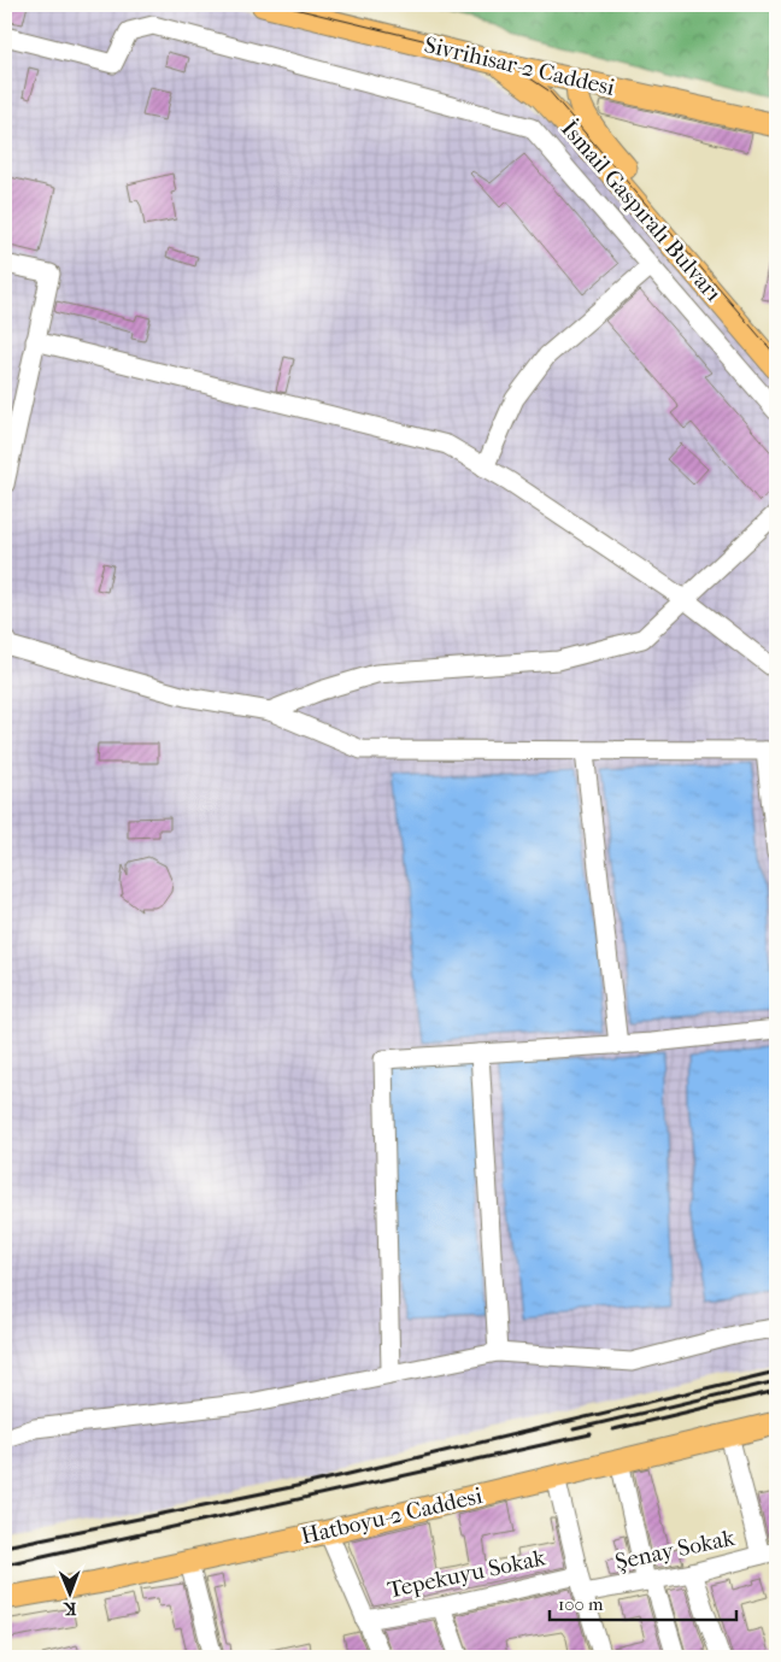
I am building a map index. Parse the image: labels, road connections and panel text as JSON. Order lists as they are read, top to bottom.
{
  "streets": {
    "main road": ["Sivrihisar-2 Caddesi", "İsmail Gaspıralı Bulvarı", "Hatboyu-2 Caddesi"],
    "street": ["Şenay Sokak", "Tepekuyu Sokak"]
  },
  "crossings": [
    ["Sivrihisar-2 Caddesi", "İsmail Gaspıralı Bulvarı"],
    ["Şenay Sokak", "Tepekuyu Sokak"]
  ],
  "scale_bar": "100 m",
  "north": "bottom"
}
